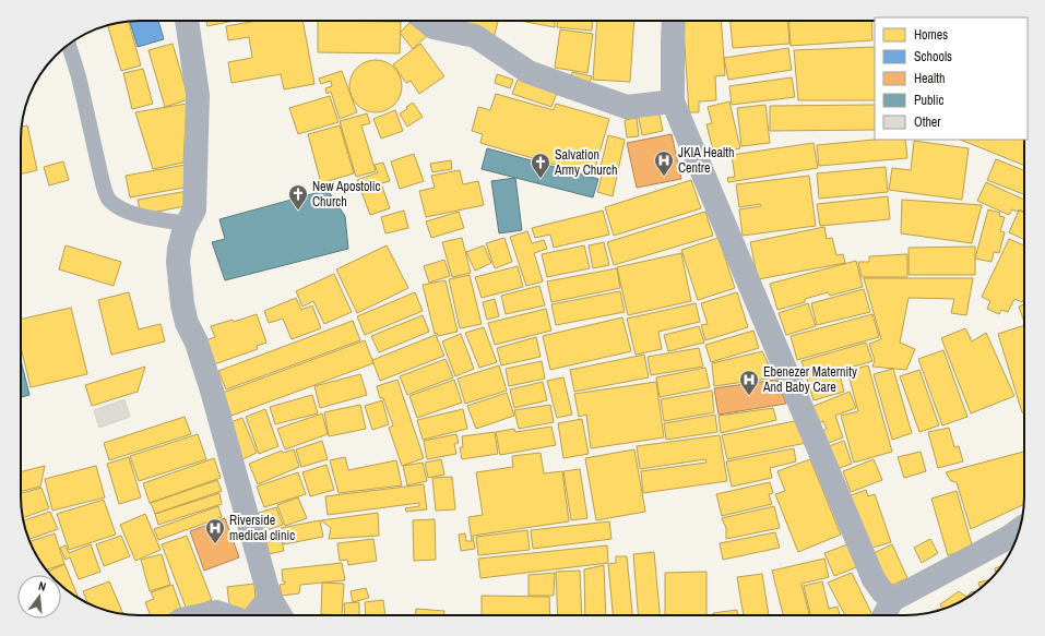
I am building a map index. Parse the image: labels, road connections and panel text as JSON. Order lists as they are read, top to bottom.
{
  "places": {
    "hospital": ["JKIA Health Centre", "Ebenezer Maternity And Baby Care", "Riverside medical clinic"],
    "church": ["Salvation Army Church", "New Apostolic Church"]
  },
  "legend": [
    "Homes",
    "Schools",
    "Health",
    "Public",
    "Other"
  ],
  "north": "top"
}
